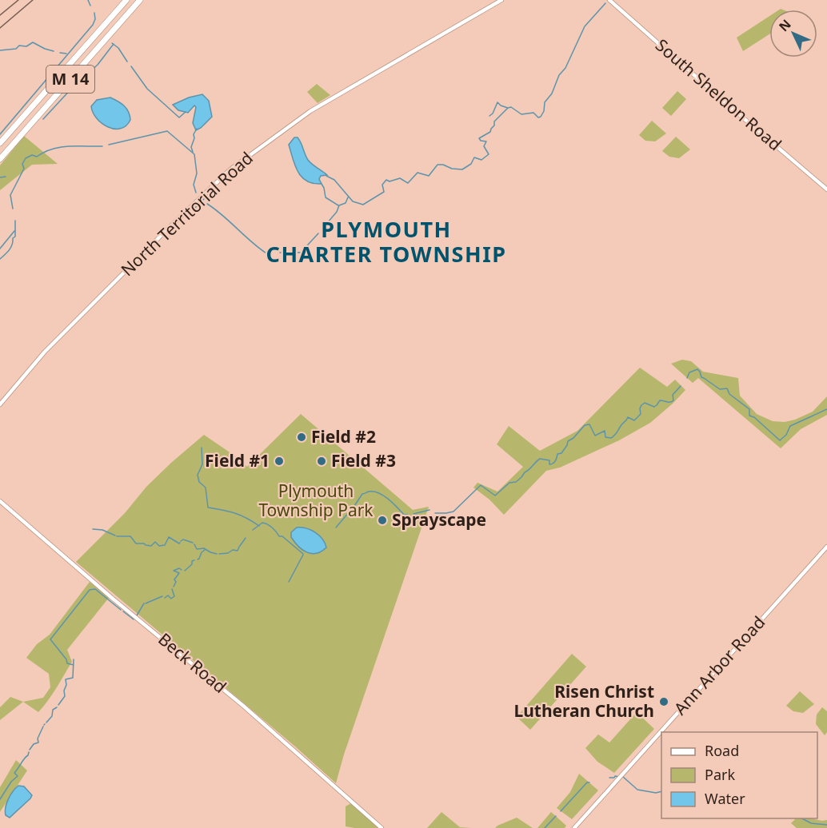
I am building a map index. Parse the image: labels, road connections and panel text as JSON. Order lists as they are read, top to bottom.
{
  "streets": {
    "highway": ["M 14"],
    "main road": [
      "South Sheldon Road",
      "North Territorial Road",
      "Beck Road",
      "Ann Arbor Road"
    ]
  },
  "districts": ["PLYMOUTH CHARTER TOWNSHIP"],
  "parks": ["Plymouth Township Park"],
  "places": [
    "Field #2",
    "Field #1",
    "Field #3",
    "Sprayscape",
    "Risen Christ Lutheran Church"
  ],
  "legend": ["Road", "Park", "Water"],
  "north": "top left"
}
